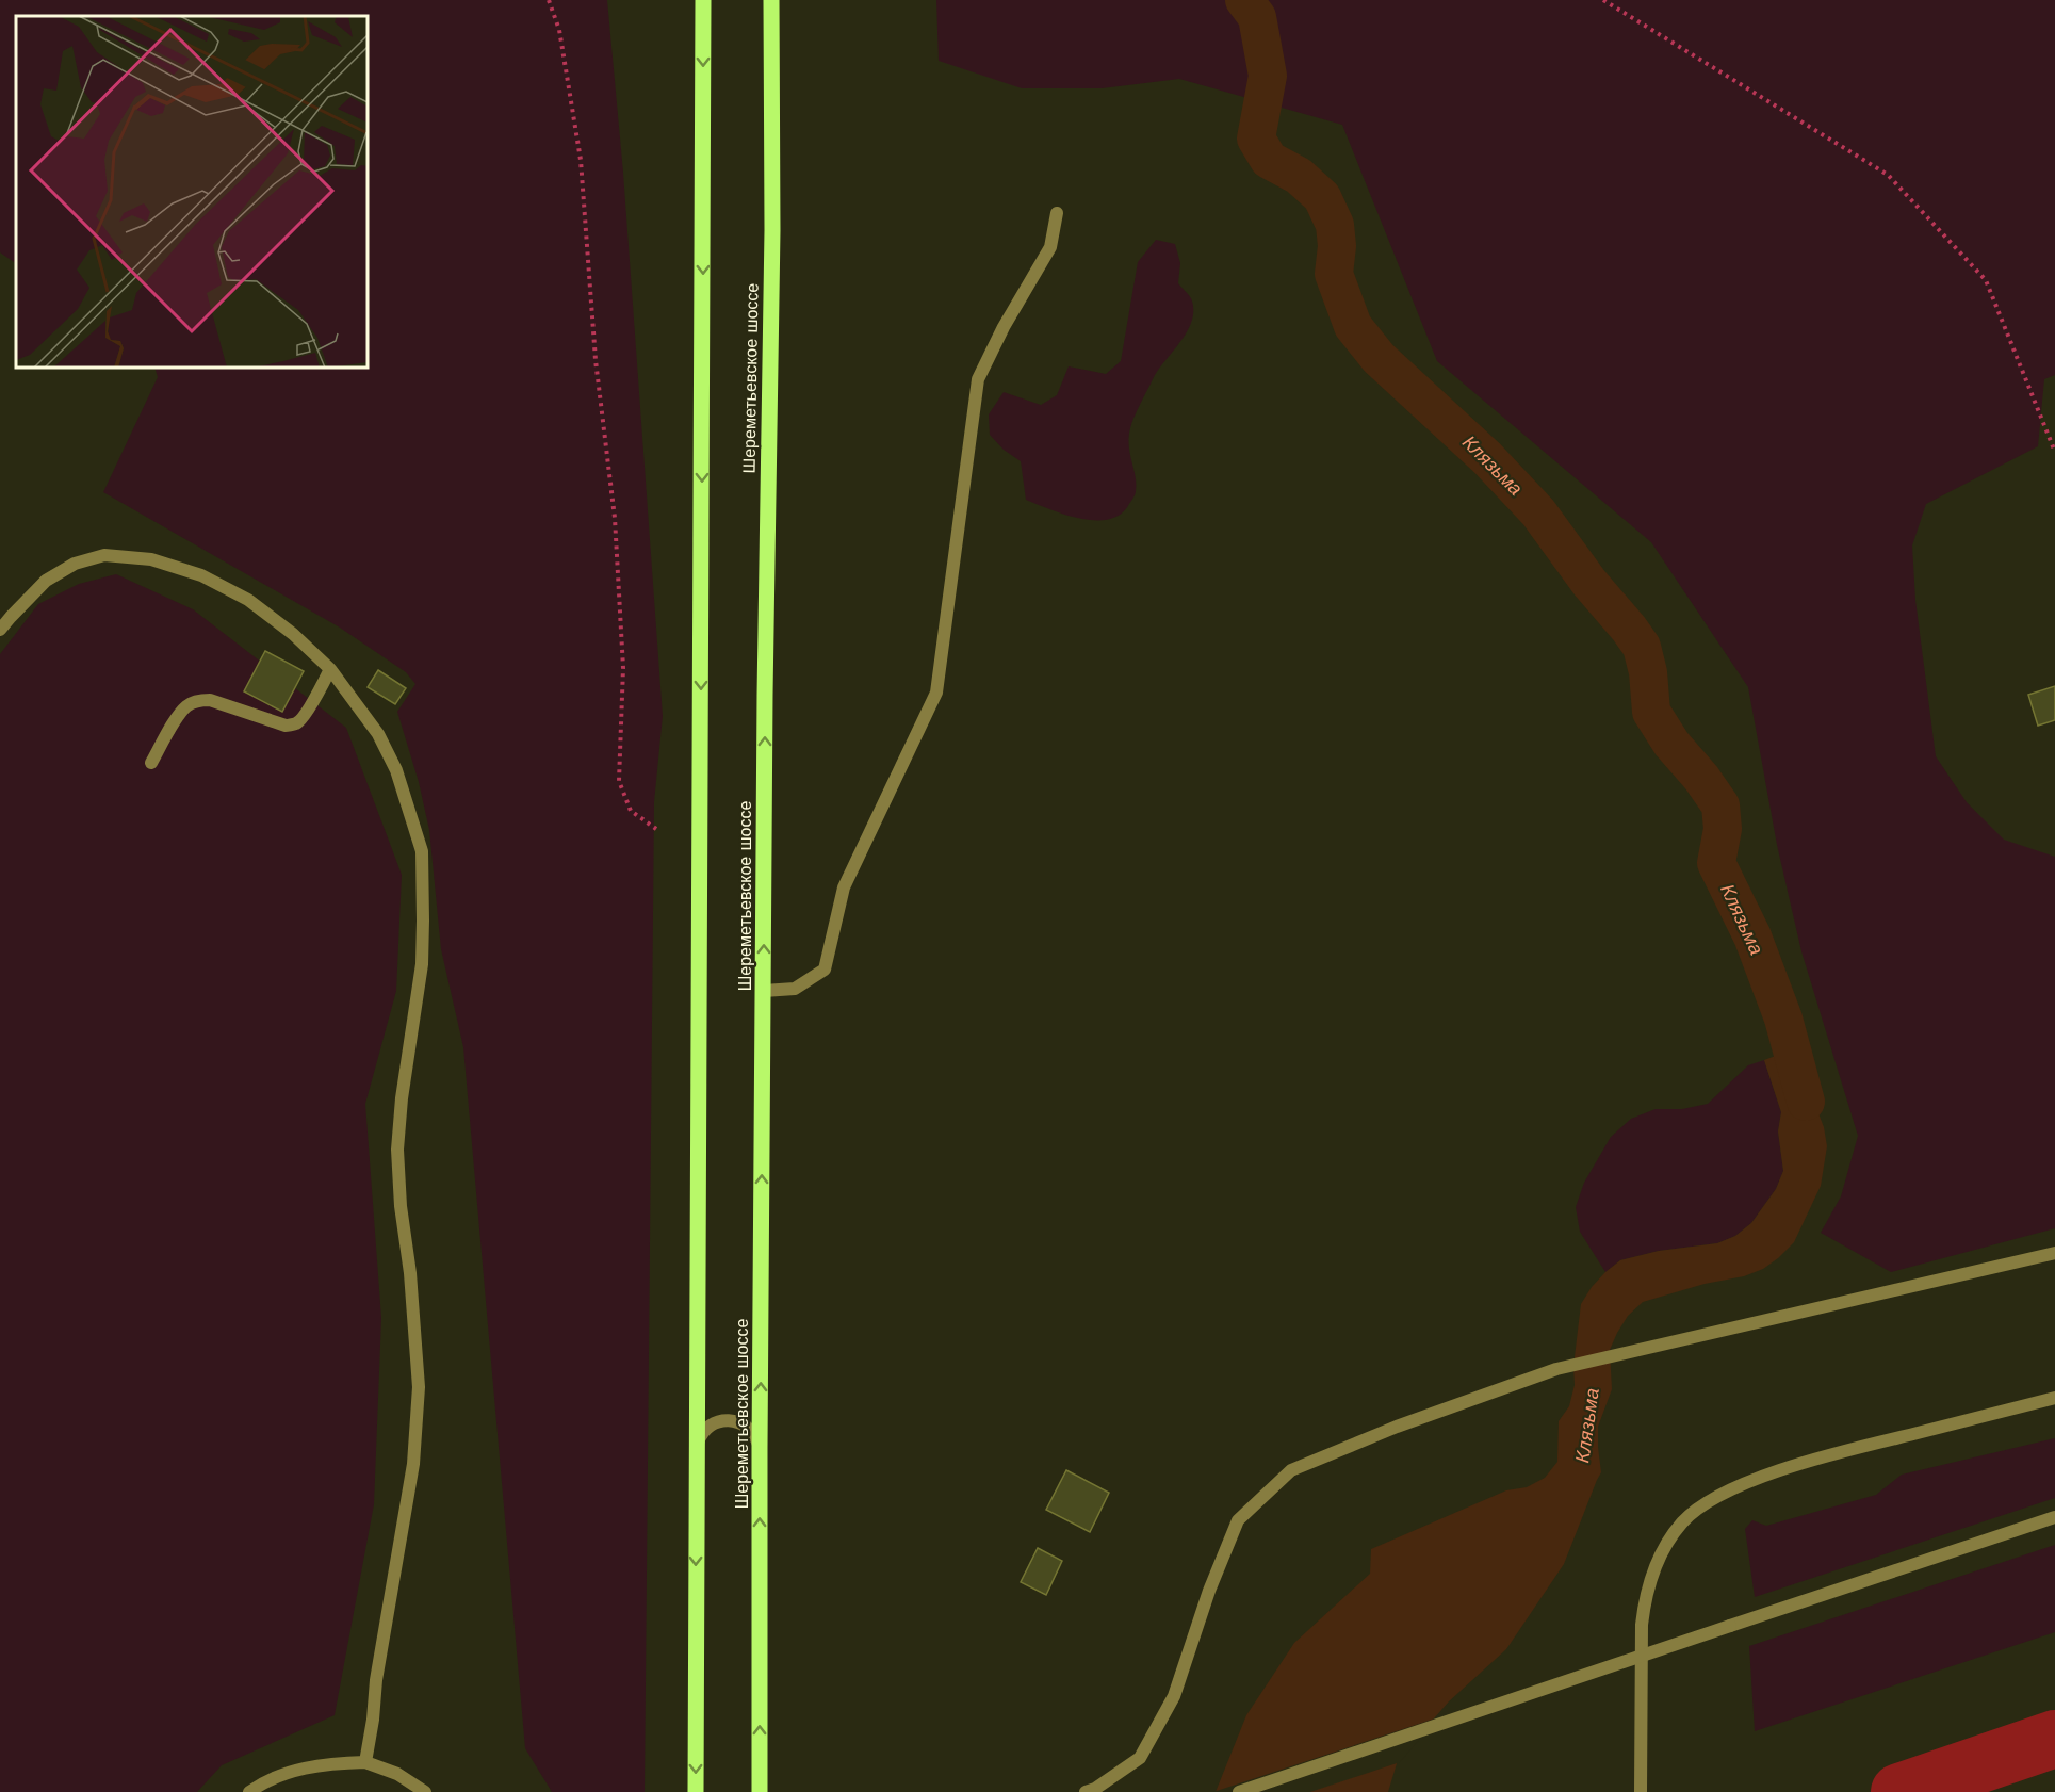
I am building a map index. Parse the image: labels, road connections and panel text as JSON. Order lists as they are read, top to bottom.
{
  "streets": {
    "main road": ["Шереметьевское шоссе"]
  },
  "water": ["Клязьма"]
}
